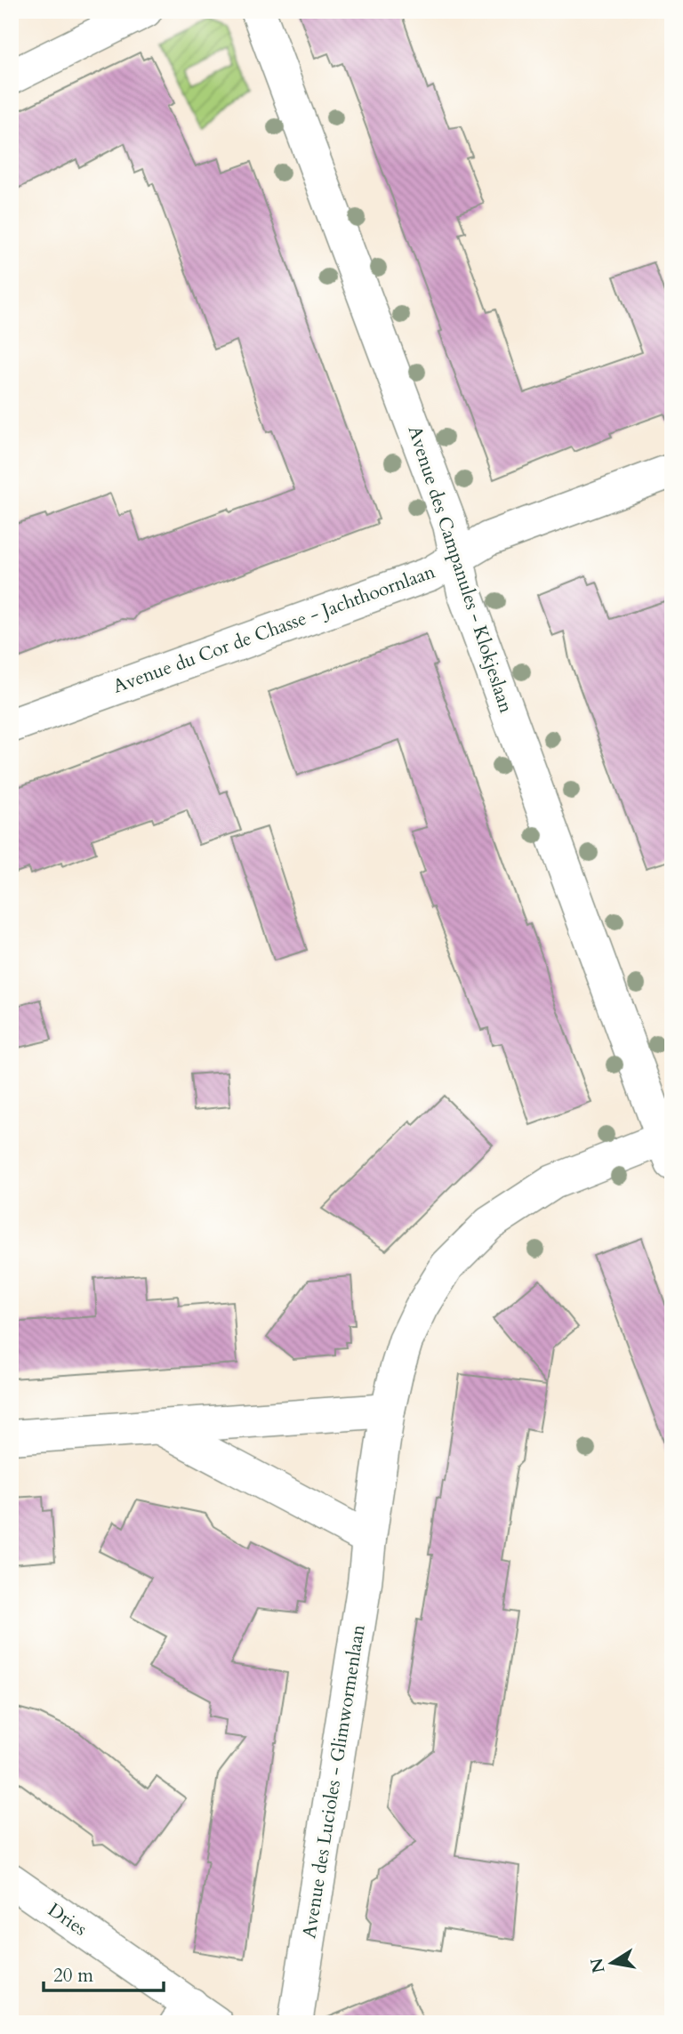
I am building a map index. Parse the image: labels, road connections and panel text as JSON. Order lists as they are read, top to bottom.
{
  "streets": {
    "street": [
      "Avenue des Campanules - Klokjeslaan",
      "Avenue du Cor de Chasse - Jachthoornlaan",
      "Avenue des Lucioles - Glimwormenlaan",
      "Dries"
    ]
  },
  "crossings": [
    ["Avenue des Campanules - Klokjeslaan", "Avenue du Cor de Chasse - Jachthoornlaan"],
    ["Avenue des Campanules - Klokjeslaan", "Avenue des Lucioles - Glimwormenlaan"]
  ],
  "scale_bar": "20 m",
  "north": "left"
}
